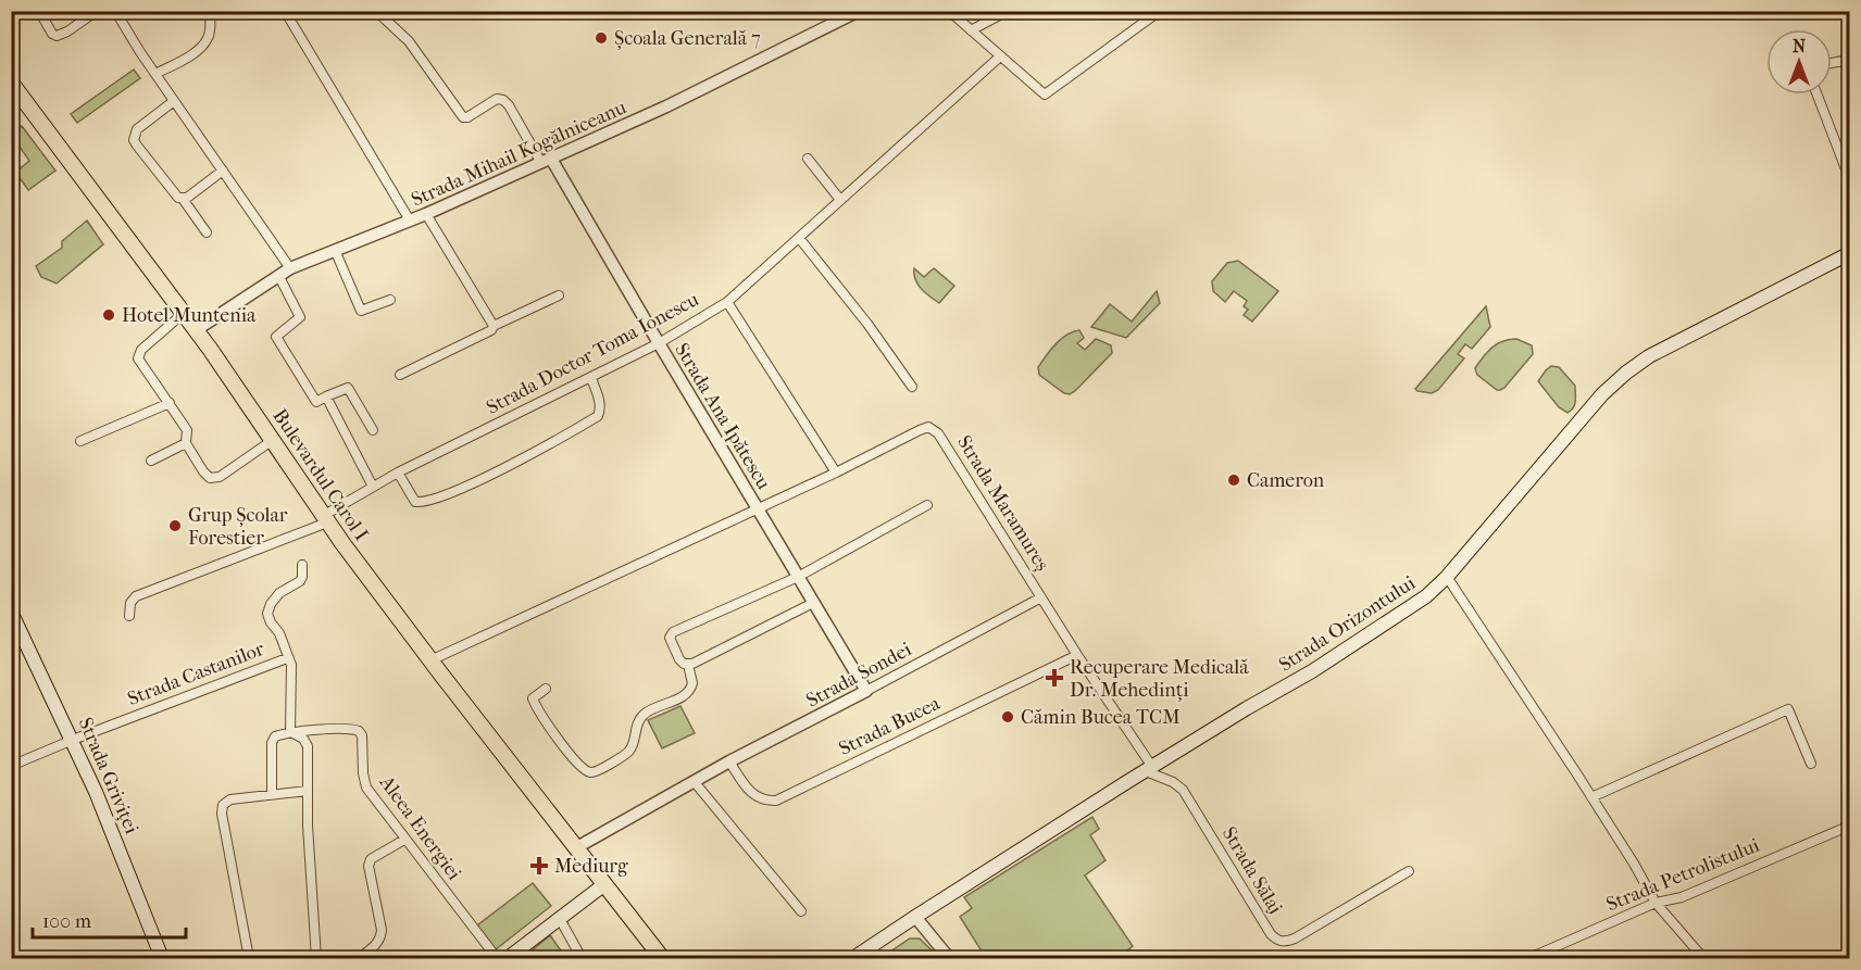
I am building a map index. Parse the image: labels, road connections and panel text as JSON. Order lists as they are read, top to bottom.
{
  "streets": {
    "main road": ["Bulevardul Carol I", "Strada Orizontului", "Strada Griviței"],
    "street": [
      "Strada Mihail Kogălniceanu",
      "Strada Doctor Toma Ionescu",
      "Strada Ana Ipătescu",
      "Strada Maramureș",
      "Strada Castanilor",
      "Strada Sondei",
      "Strada Bucea",
      "Aleea Energiei",
      "Strada Sălaj",
      "Strada Petrolistului"
    ]
  },
  "crossings": [
    ["Strada Mihail Kogălniceanu", "Strada Ana Ipătescu"],
    ["Strada Mihail Kogălniceanu", "Bulevardul Carol I"],
    ["Strada Doctor Toma Ionescu", "Strada Ana Ipătescu"],
    ["Strada Doctor Toma Ionescu", "Bulevardul Carol I"],
    ["Strada Ana Ipătescu", "Strada Maramureș"],
    ["Strada Ana Ipătescu", "Strada Sondei"],
    ["Bulevardul Carol I", "Strada Maramureș"],
    ["Bulevardul Carol I", "Strada Sondei"],
    ["Strada Maramureș", "Strada Orizontului"],
    ["Strada Maramureș", "Strada Sondei"],
    ["Strada Maramureș", "Strada Bucea"],
    ["Strada Maramureș", "Strada Sălaj"],
    ["Strada Orizontului", "Strada Sălaj"],
    ["Strada Castanilor", "Strada Griviței"],
    ["Strada Sondei", "Strada Bucea"]
  ],
  "places": {
    "other": [
      "Școala Generală 7",
      "Hotel Muntenia",
      "Cameron",
      "Grup Școlar Forestier",
      "Cămin Bucea TCM"
    ],
    "health": ["Recuperare Medicală Dr. Mehedinți", "Mediurg"]
  },
  "scale_bar": "100 m",
  "north": "top"
}
